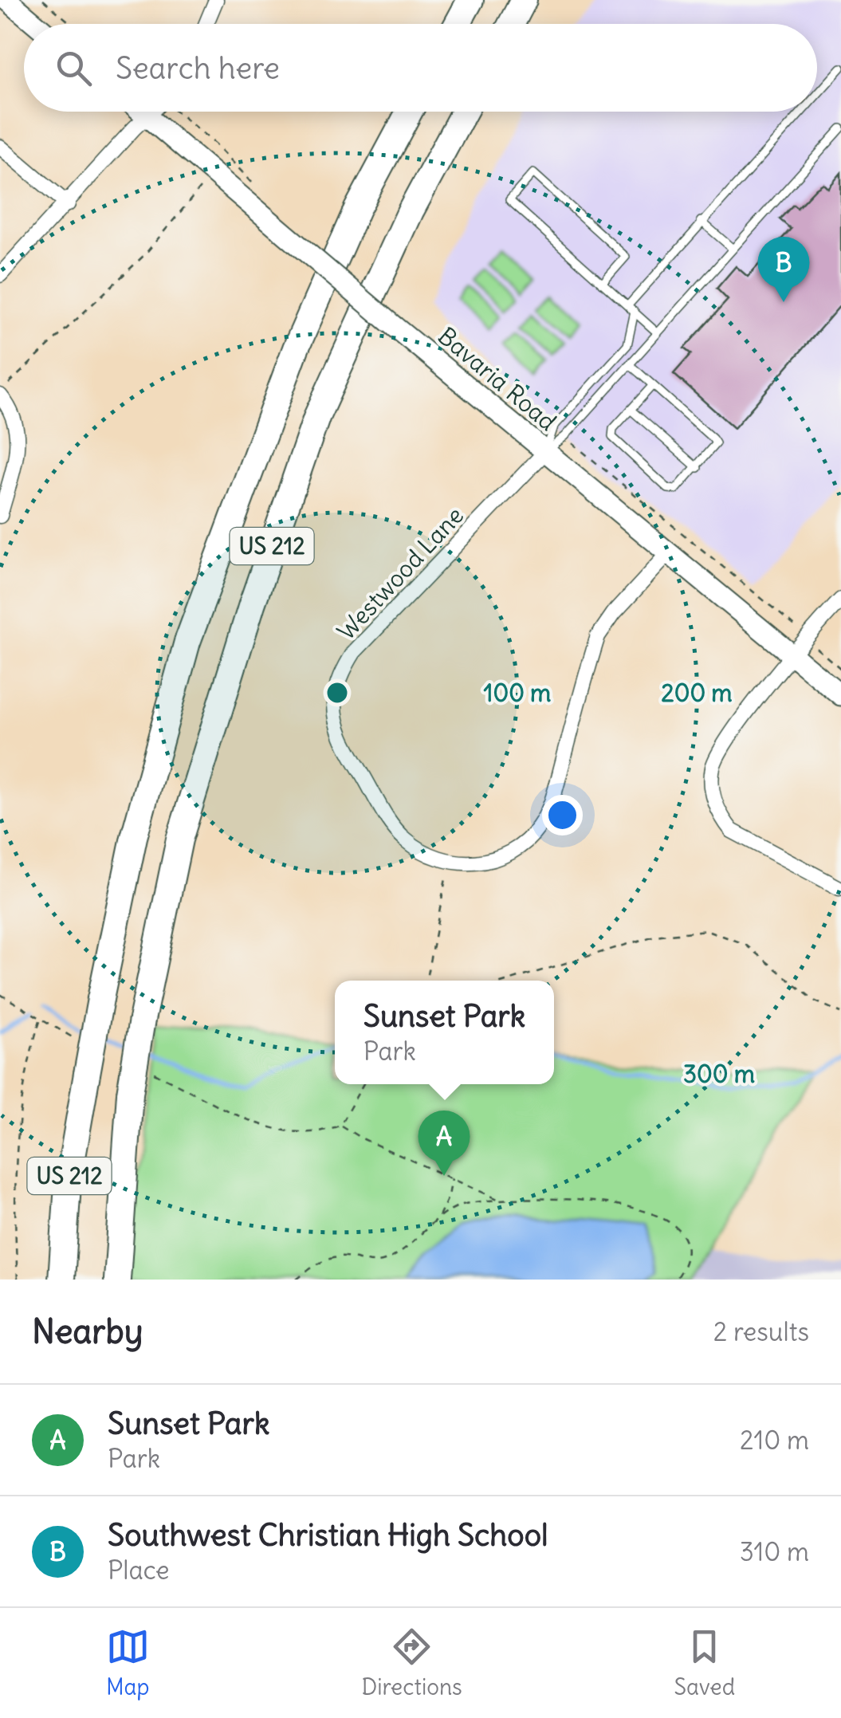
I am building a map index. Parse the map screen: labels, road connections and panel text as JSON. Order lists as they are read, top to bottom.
{
  "streets": {
    "highway": ["US 212"],
    "street": ["Bavaria Road", "Westwood Lane"]
  },
  "crossings": [
    ["Bavaria Road", "Westwood Lane"]
  ],
  "page": {
    "search": "Search here",
    "pins": ["B", "A"],
    "popup": ["Sunset Park", "Park"],
    "heading": ["Nearby", "2 results"],
    "list": [
      {
        "mark": "A",
        "name": "Sunset Park",
        "note": "Park",
        "value": "210 m"
      },
      {
        "mark": "B",
        "name": "Southwest Christian High School",
        "note": "Place",
        "value": "310 m"
      }
    ],
    "nav": ["Map", "Directions", "Saved"]
  },
  "rings": ["100 m", "200 m", "300 m"]
}
